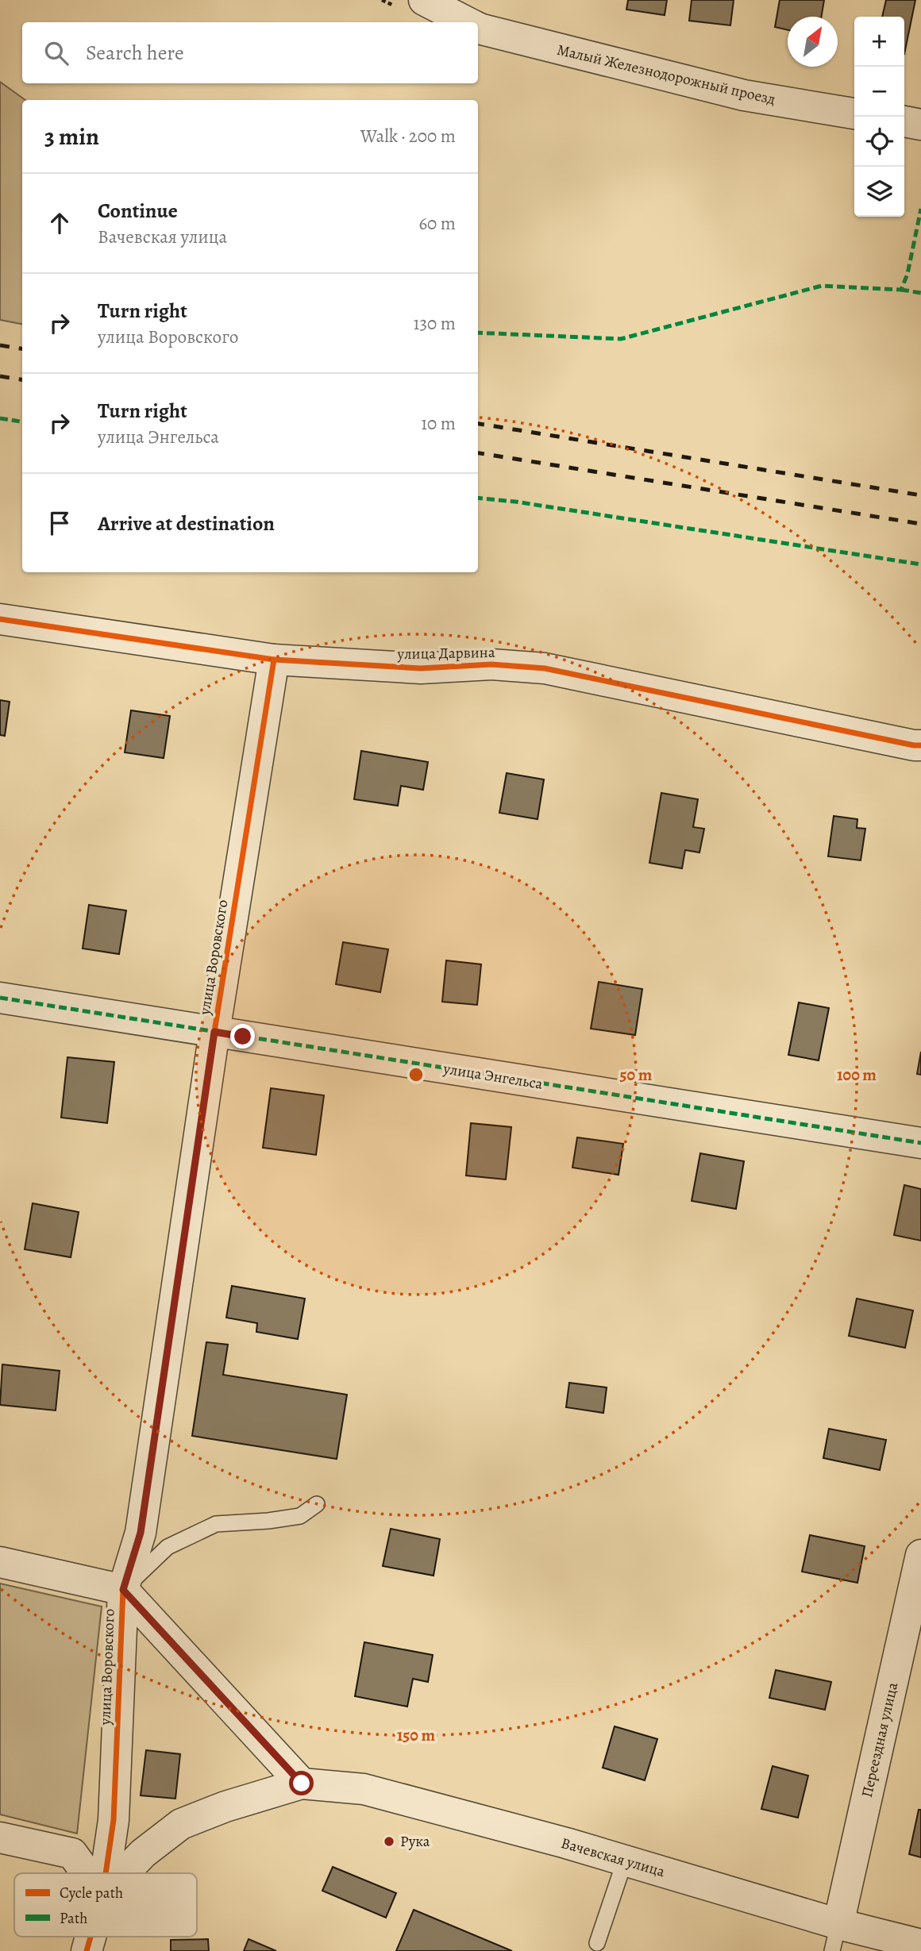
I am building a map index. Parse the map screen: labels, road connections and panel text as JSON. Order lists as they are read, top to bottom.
{
  "streets": {
    "street": [
      "Малый Железнодорожный проезд",
      "улица Дарвина",
      "улица Воровского",
      "улица Энгельса",
      "Переездная улица",
      "Вачевская улица"
    ]
  },
  "crossings": [
    ["улица Дарвина", "улица Воровского"],
    ["улица Воровского", "улица Энгельса"],
    ["Переездная улица", "Вачевская улица"]
  ],
  "places": ["Рука"],
  "legend": ["Cycle path", "Path"],
  "north": "top right",
  "page": {
    "map_buttons": ["+", "−"],
    "search": "Search here",
    "heading": ["3 min", "Walk · 200 m"],
    "list": [
      ["Continue", "Вачевская улица", "60 m"],
      ["Turn right", "улица Воровского", "130 m"],
      ["Turn right", "улица Энгельса", "10 m"],
      "Arrive at destination"
    ]
  },
  "rings": ["50 m", "100 m", "150 m"]
}
